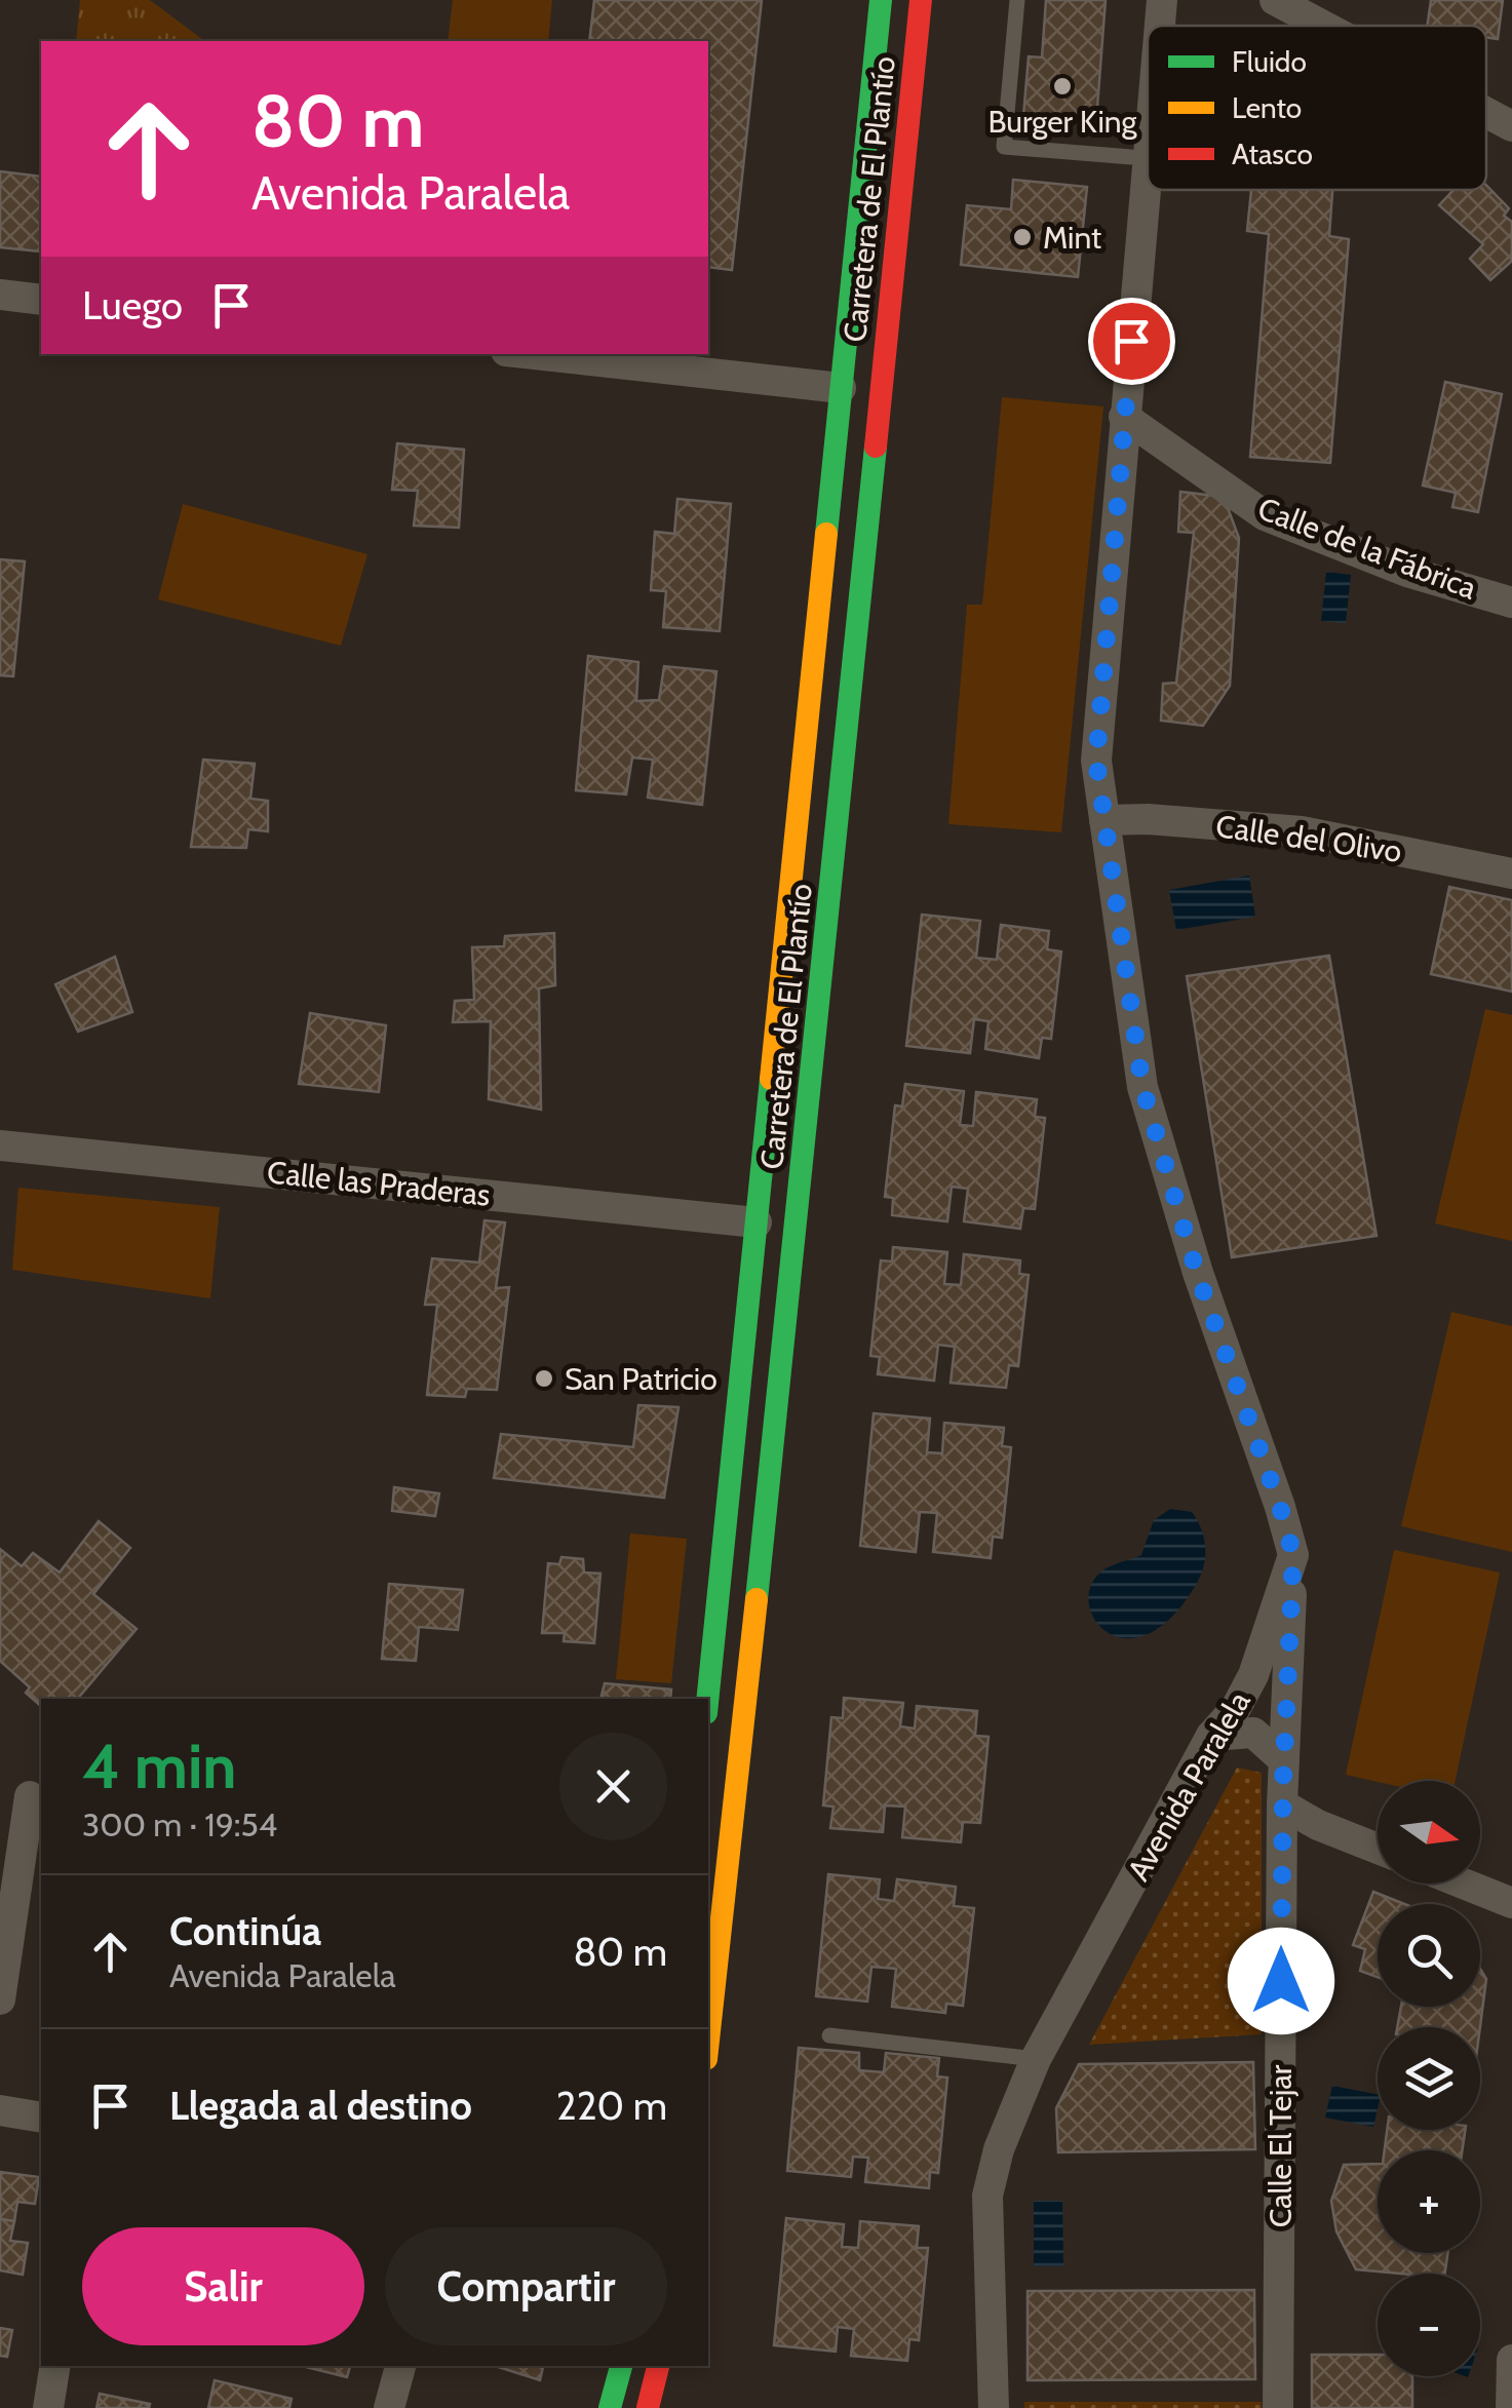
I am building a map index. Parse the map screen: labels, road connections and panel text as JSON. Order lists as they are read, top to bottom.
{
  "streets": {
    "street": [
      "Carretera de El Plantío",
      "Calle de la Fábrica",
      "Calle del Olivo",
      "Calle las Praderas",
      "Avenida Paralela",
      "Calle El Tejar"
    ]
  },
  "crossings": [
    ["Carretera de El Plantío", "Calle las Praderas"],
    ["Avenida Paralela", "Calle El Tejar"]
  ],
  "places": ["Burger King", "Mint", "San Patricio"],
  "legend": ["Fluido", "Lento", "Atasco"],
  "north": "right",
  "page": {
    "turn": ["80 m", "Avenida Paralela"],
    "then": "Luego",
    "heading": ["4 min", "300 m · 19:54"],
    "map_buttons": ["+", "−"],
    "list": [
      {
        "name": "Continúa",
        "note": "Avenida Paralela",
        "value": "80 m"
      },
      {
        "name": "Llegada al destino",
        "value": "220 m"
      }
    ],
    "buttons": ["Salir", "Compartir"]
  }
}
